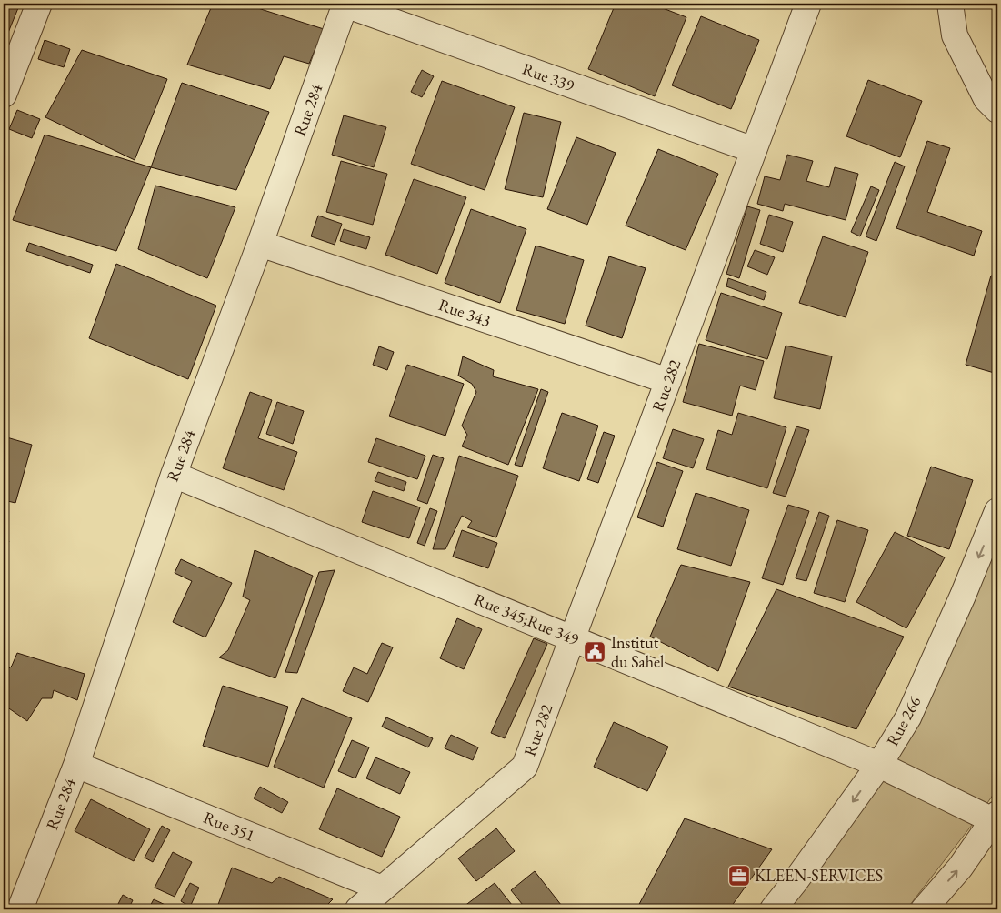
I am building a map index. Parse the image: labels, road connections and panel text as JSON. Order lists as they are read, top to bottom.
{
  "streets": {
    "street": [
      "Rue 339",
      "Rue 284",
      "Rue 343",
      "Rue 282",
      "Rue 345;Rue 349",
      "Rue 266",
      "Rue 351"
    ]
  },
  "crossings": [
    ["Rue 339", "Rue 284"],
    ["Rue 339", "Rue 282"],
    ["Rue 284", "Rue 343"],
    ["Rue 284", "Rue 345;Rue 349"],
    ["Rue 284", "Rue 351"],
    ["Rue 343", "Rue 282"],
    ["Rue 282", "Rue 345;Rue 349"],
    ["Rue 282", "Rue 351"],
    ["Rue 345;Rue 349", "Rue 266"]
  ],
  "one_way": ["Rue 266"],
  "places": {
    "public building": ["Institut du Sahel"],
    "office": ["KLEEN-SERVICES"]
  }
}
